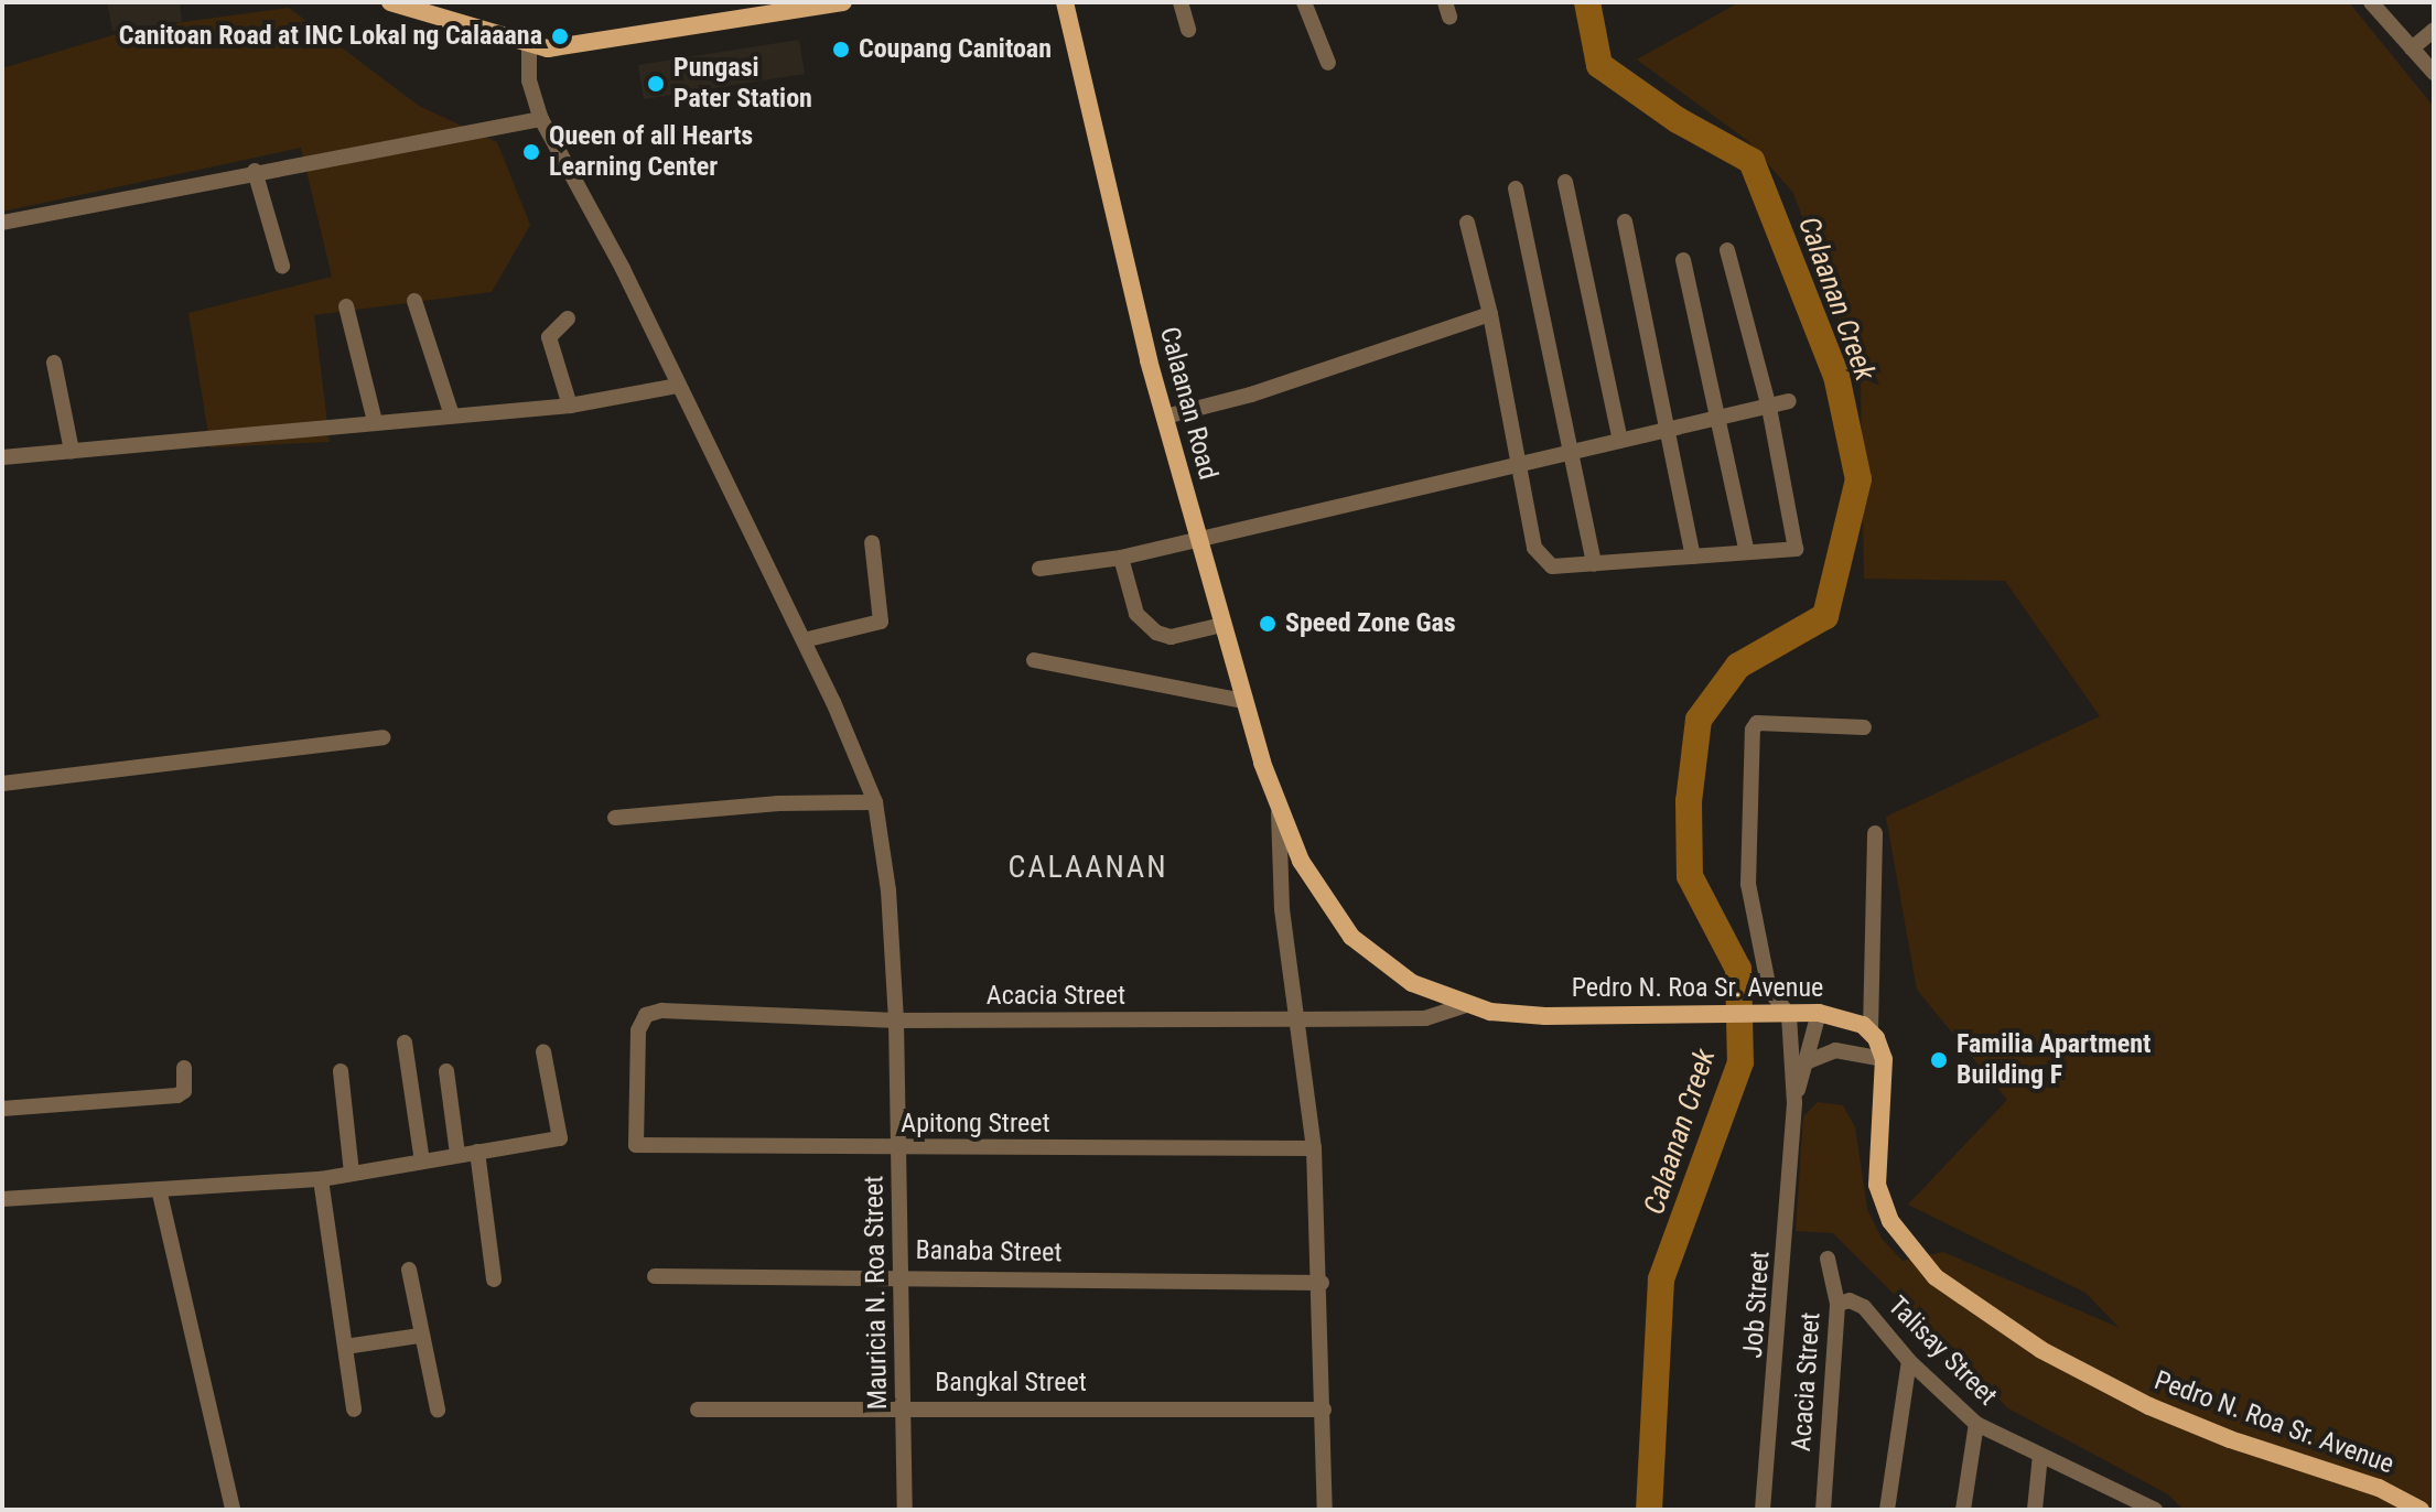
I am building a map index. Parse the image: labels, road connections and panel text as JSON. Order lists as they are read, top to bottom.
{
  "streets": {
    "main road": ["Calaanan Road", "Pedro N. Roa Sr. Avenue"],
    "street": [
      "Acacia Street",
      "Apitong Street",
      "Banaba Street",
      "Mauricia N. Roa Street",
      "Job Street",
      "Talisay Street",
      "Bangkal Street"
    ]
  },
  "crossings": [
    ["Calaanan Road", "Pedro N. Roa Sr. Avenue"],
    ["Pedro N. Roa Sr. Avenue", "Acacia Street"],
    ["Pedro N. Roa Sr. Avenue", "Job Street"],
    ["Acacia Street", "Apitong Street"],
    ["Acacia Street", "Mauricia N. Roa Street"],
    ["Acacia Street", "Talisay Street"],
    ["Apitong Street", "Mauricia N. Roa Street"],
    ["Banaba Street", "Mauricia N. Roa Street"],
    ["Mauricia N. Roa Street", "Bangkal Street"]
  ],
  "districts": ["CALAANAN"],
  "water": ["Calaanan Creek"],
  "places": [
    "Canitoan Road at INC Lokal ng Calaaana",
    "Coupang Canitoan",
    "Pungasi Pater Station",
    "Queen of all Hearts Learning Center",
    "Speed Zone Gas",
    "Familia Apartment Building F"
  ]
}
